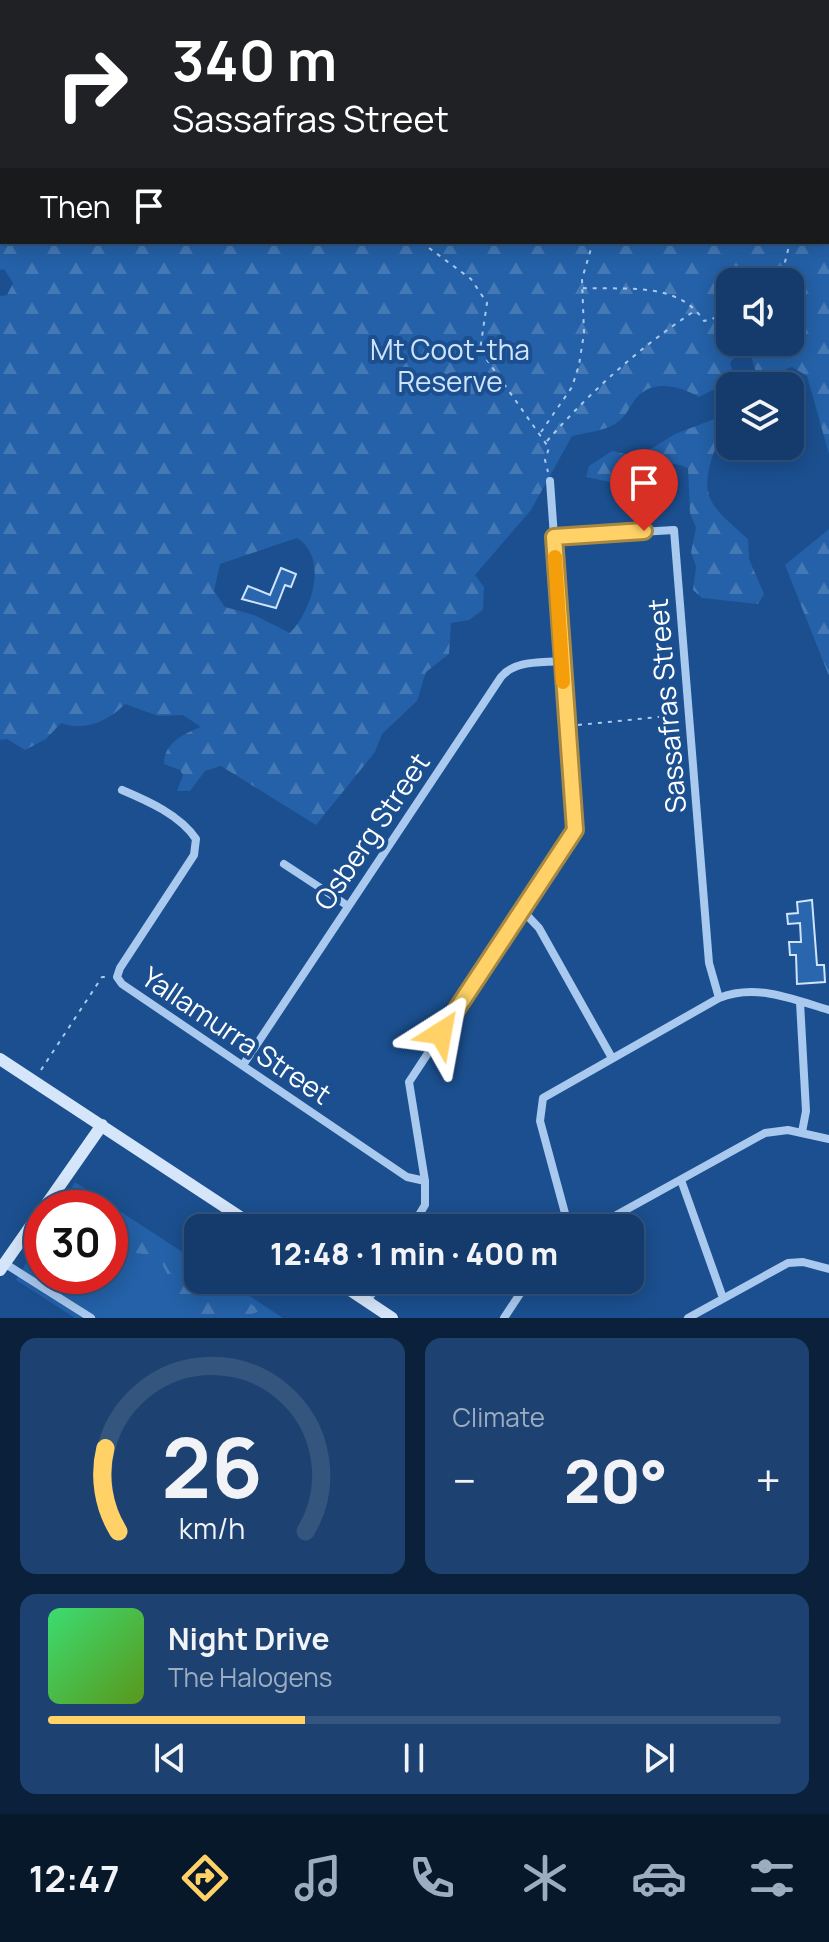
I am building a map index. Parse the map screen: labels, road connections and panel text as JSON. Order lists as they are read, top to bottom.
{
  "streets": {
    "street": ["Sassafras Street", "Osberg Street", "Yallamurra Street"]
  },
  "crossings": [
    ["Osberg Street", "Yallamurra Street"]
  ],
  "parks": ["Mt Coot-tha Reserve"],
  "page": {
    "turn": ["340 m", "Sassafras Street"],
    "then": "Then",
    "limit": "30",
    "trip": "12:48 · 1 min · 400 m",
    "tile": "Climate",
    "heat": ["−", "20°", "+"],
    "song": ["Night Drive", "The Halogens"],
    "tabs": "12:47",
    "gauge": ["26", "km/h"]
  }
}
